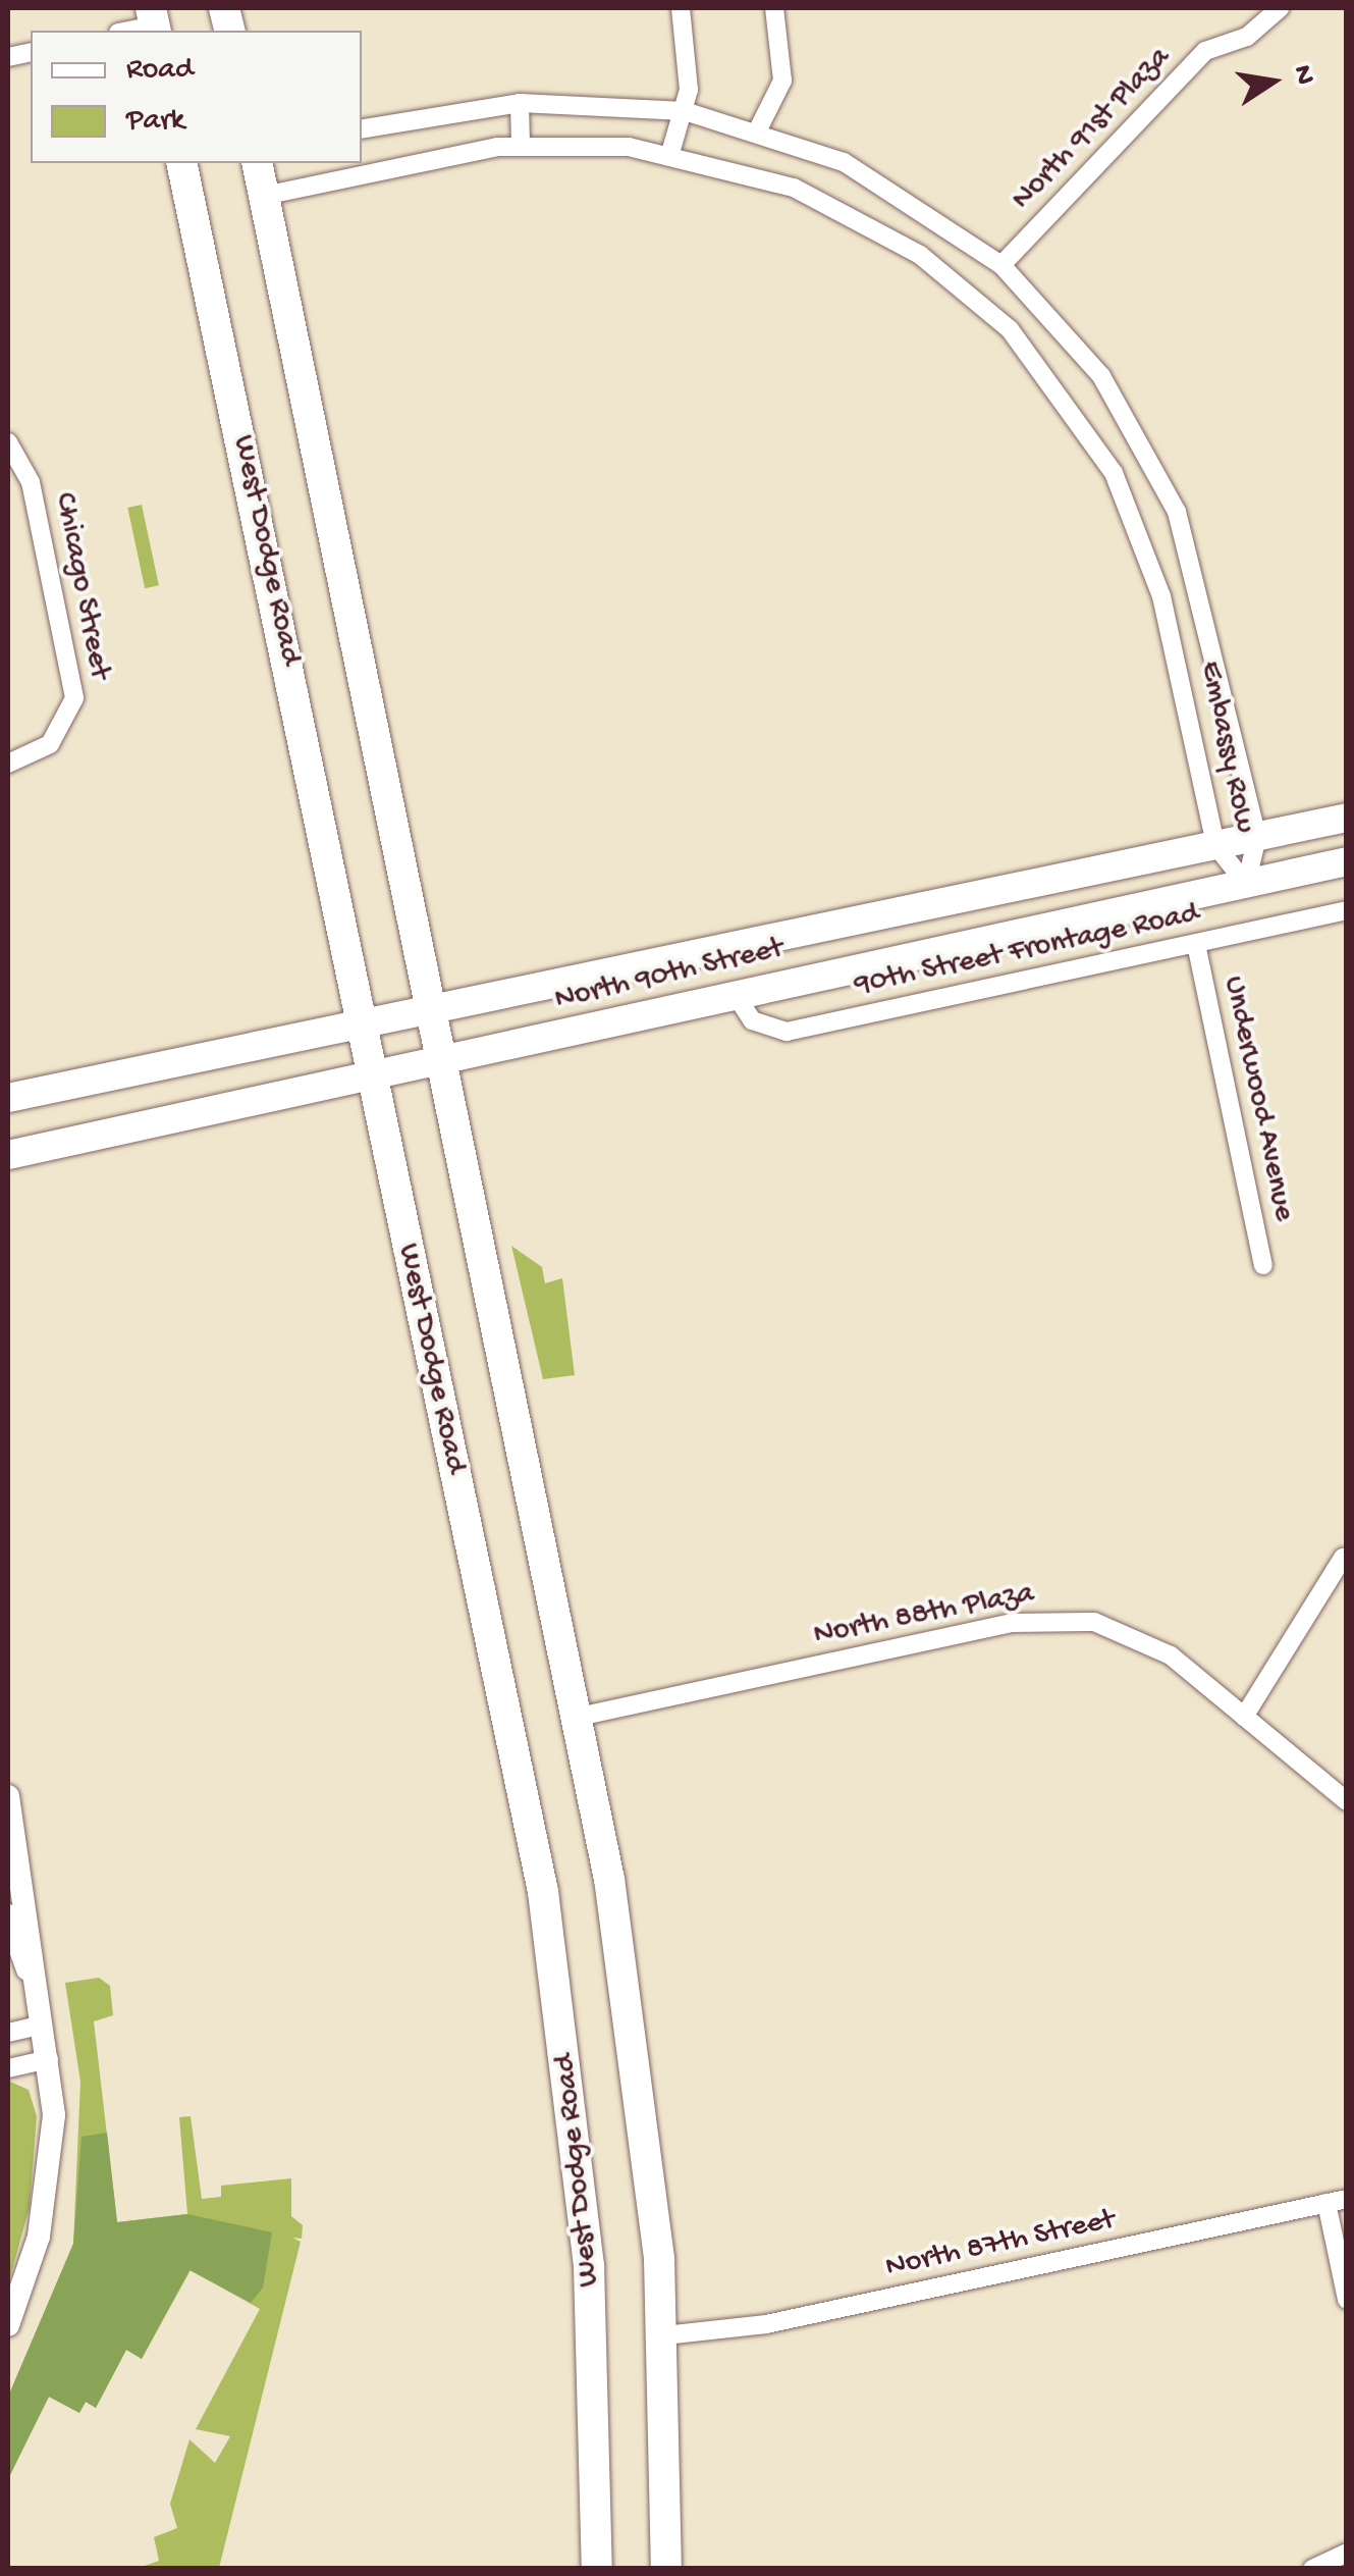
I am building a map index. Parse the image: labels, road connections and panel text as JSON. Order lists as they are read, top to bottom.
{
  "streets": {
    "highway": ["West Dodge Road"],
    "main road": ["North 90th Street"],
    "street": [
      "North 91st Plaza",
      "Chicago Street",
      "Embassy Row",
      "90th Street Frontage Road",
      "Underwood Avenue",
      "North 88th Plaza",
      "North 87th Street"
    ]
  },
  "crossings": [
    ["North 91st Plaza", "Embassy Row"],
    ["West Dodge Road", "North 90th Street"],
    ["Embassy Row", "North 90th Street"],
    ["90th Street Frontage Road", "North 90th Street"],
    ["90th Street Frontage Road", "Underwood Avenue"]
  ],
  "legend": ["Road", "Park"],
  "north": "right"
}
